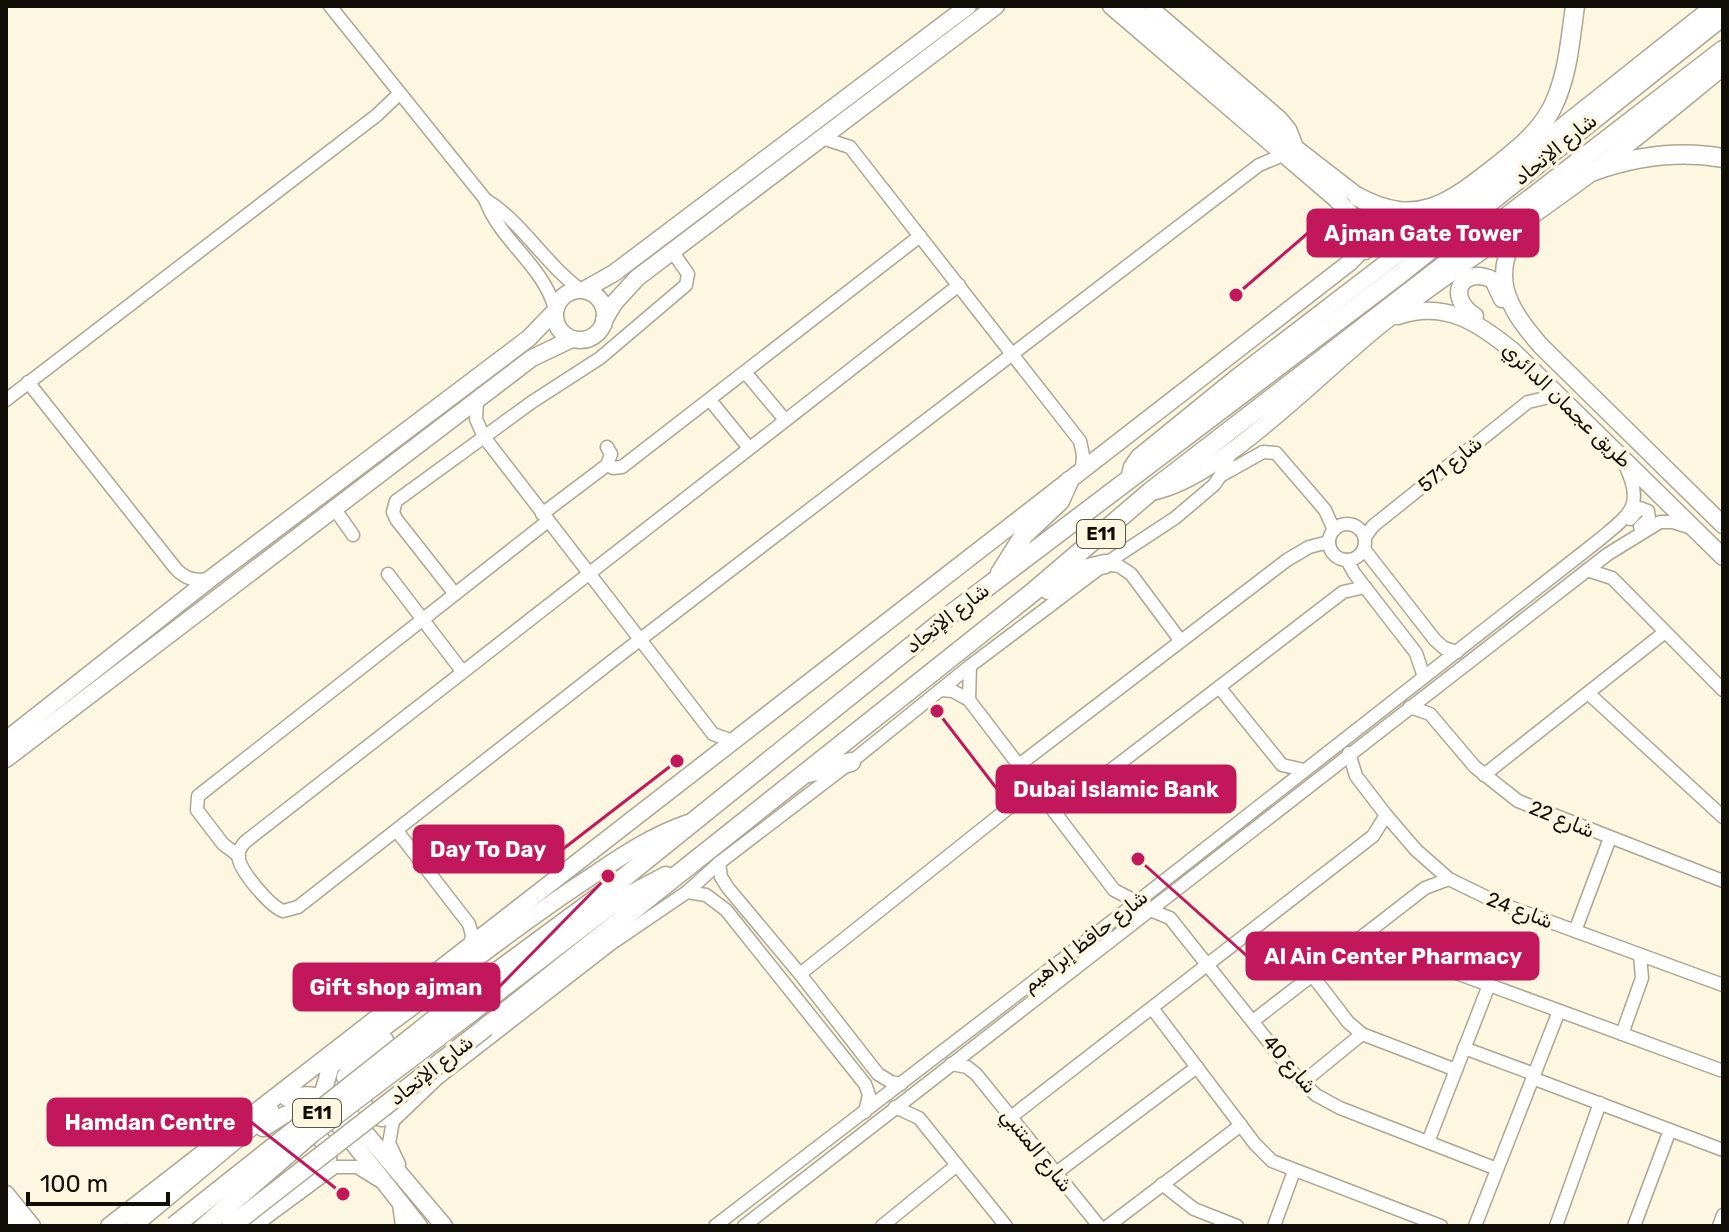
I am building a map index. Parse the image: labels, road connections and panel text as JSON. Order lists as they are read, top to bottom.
{
  "streets": {
    "highway": ["شارع الإتحاد", "E11"],
    "main road": ["طريق عجمان الدائري"],
    "street": [
      "شارع 571",
      "شارع 22",
      "شارع 24",
      "شارع حافظ إبراهيم",
      "شارع 40",
      "شارع المتنبي"
    ]
  },
  "crossings": [
    ["طريق عجمان الدائري", "شارع 571"],
    ["طريق عجمان الدائري", "شارع حافظ إبراهيم"],
    ["شارع 22", "شارع حافظ إبراهيم"],
    ["شارع 24", "شارع حافظ إبراهيم"],
    ["شارع حافظ إبراهيم", "شارع 40"],
    ["شارع حافظ إبراهيم", "شارع المتنبي"]
  ],
  "places": [
    "Ajman Gate Tower",
    "Dubai Islamic Bank",
    "Day To Day",
    "Al Ain Center Pharmacy",
    "Gift shop ajman",
    "Hamdan Centre"
  ],
  "scale_bar": "100 m"
}
